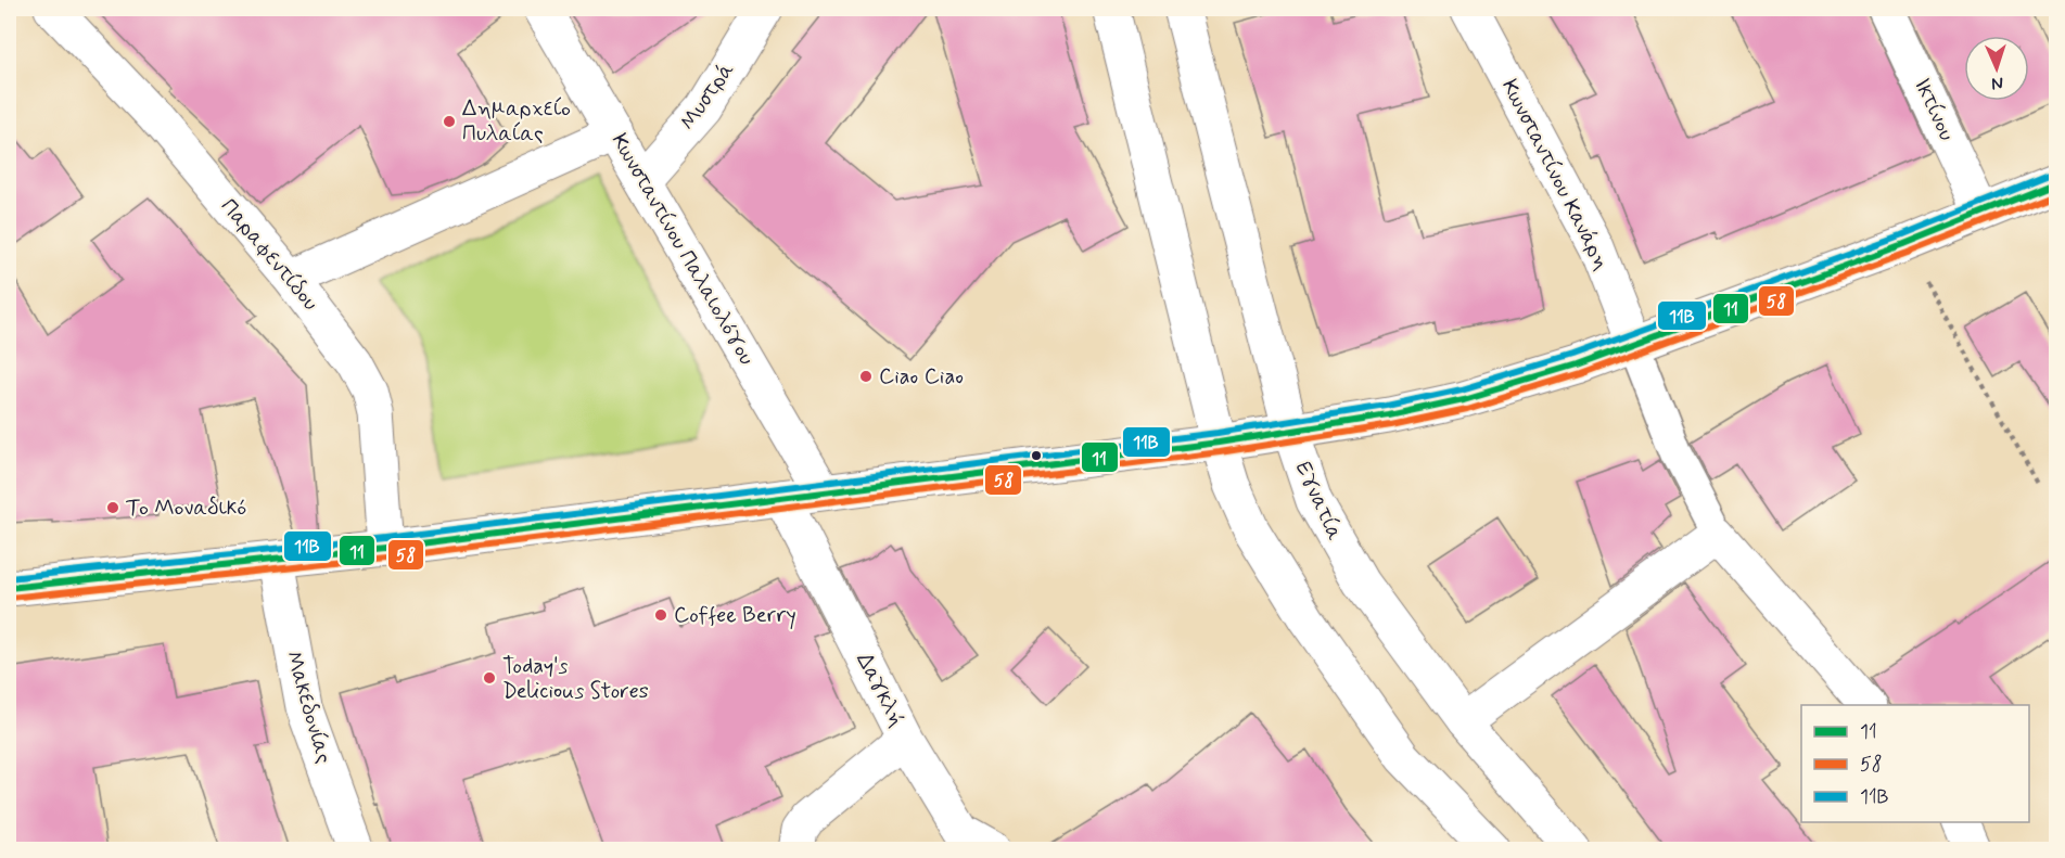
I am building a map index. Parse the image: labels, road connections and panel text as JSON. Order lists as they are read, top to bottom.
{
  "streets": {
    "street": [
      "Μυστρά",
      "Ικτίνου",
      "Κωνσταντίνου Κανάρη",
      "Κωνσταντίνου Παλαιολόγου",
      "Παραφεντίδου",
      "Εγνατία",
      "Δαγκλή",
      "Μακεδονίας"
    ]
  },
  "crossings": [
    ["Μυστρά", "Κωνσταντίνου Παλαιολόγου"]
  ],
  "places": [
    "Δημαρχείο Πυλαίας",
    "Ciao Ciao",
    "Το Μοναδικό",
    "Coffee Berry",
    "Today's Delicious Stores"
  ],
  "lines": ["transit line 11Β", "transit line 11", "transit line 58"],
  "legend": ["11", "58", "11Β"],
  "north": "bottom"
}
